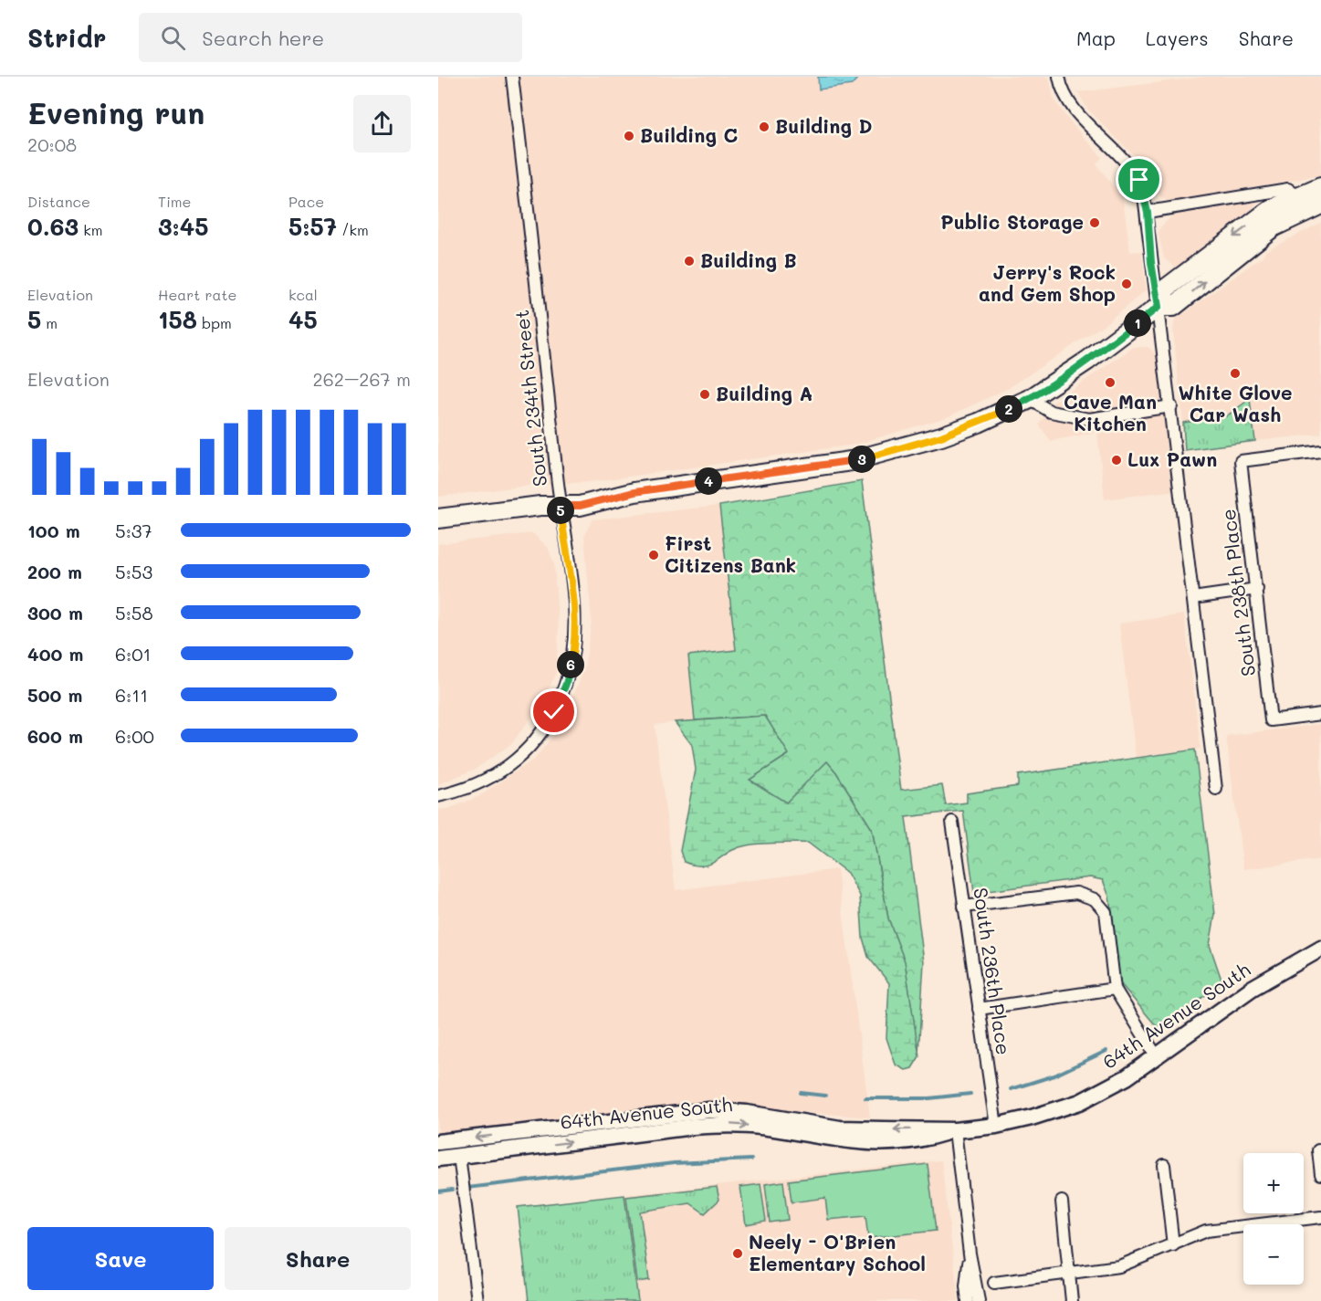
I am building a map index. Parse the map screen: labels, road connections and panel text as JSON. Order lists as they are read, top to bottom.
{
  "streets": {
    "street": [
      "South 234th Street",
      "South 238th Place",
      "South 236th Place",
      "64th Avenue South"
    ]
  },
  "crossings": [
    ["South 236th Place", "64th Avenue South"]
  ],
  "places": [
    "Building D",
    "Building C",
    "Public Storage",
    "Building B",
    "Jerry's Rock and Gem Shop",
    "White Glove Car Wash",
    "Cave Man Kitchen",
    "Building A",
    "Lux Pawn",
    "First Citizens Bank",
    "Neely - O'Brien Elementary School"
  ],
  "page": {
    "header": "Stridr",
    "search": "Search here",
    "nav": ["Map", "Layers", "Share"],
    "heading": ["Evening run", "20:08"],
    "stats": [
      ["Distance", "0.63 km"],
      ["Time", "3:45"],
      ["Pace", "5:57 /km"],
      ["Elevation", "5 m"],
      ["Heart rate", "158 bpm"],
      ["kcal", "45"]
    ],
    "pins": [
      "1",
      "2",
      "3",
      "4",
      "5",
      "6"
    ],
    "chart": ["Elevation", "262–267 m"],
    "list": [
      {
        "name": "100 m",
        "note": "5:37"
      },
      {
        "name": "200 m",
        "note": "5:53"
      },
      {
        "name": "300 m",
        "note": "5:58"
      },
      {
        "name": "400 m",
        "note": "6:01"
      },
      {
        "name": "500 m",
        "note": "6:11"
      },
      {
        "name": "600 m",
        "note": "6:00"
      }
    ],
    "map_buttons": ["+", "−"],
    "buttons": ["Save", "Share"]
  }
}
